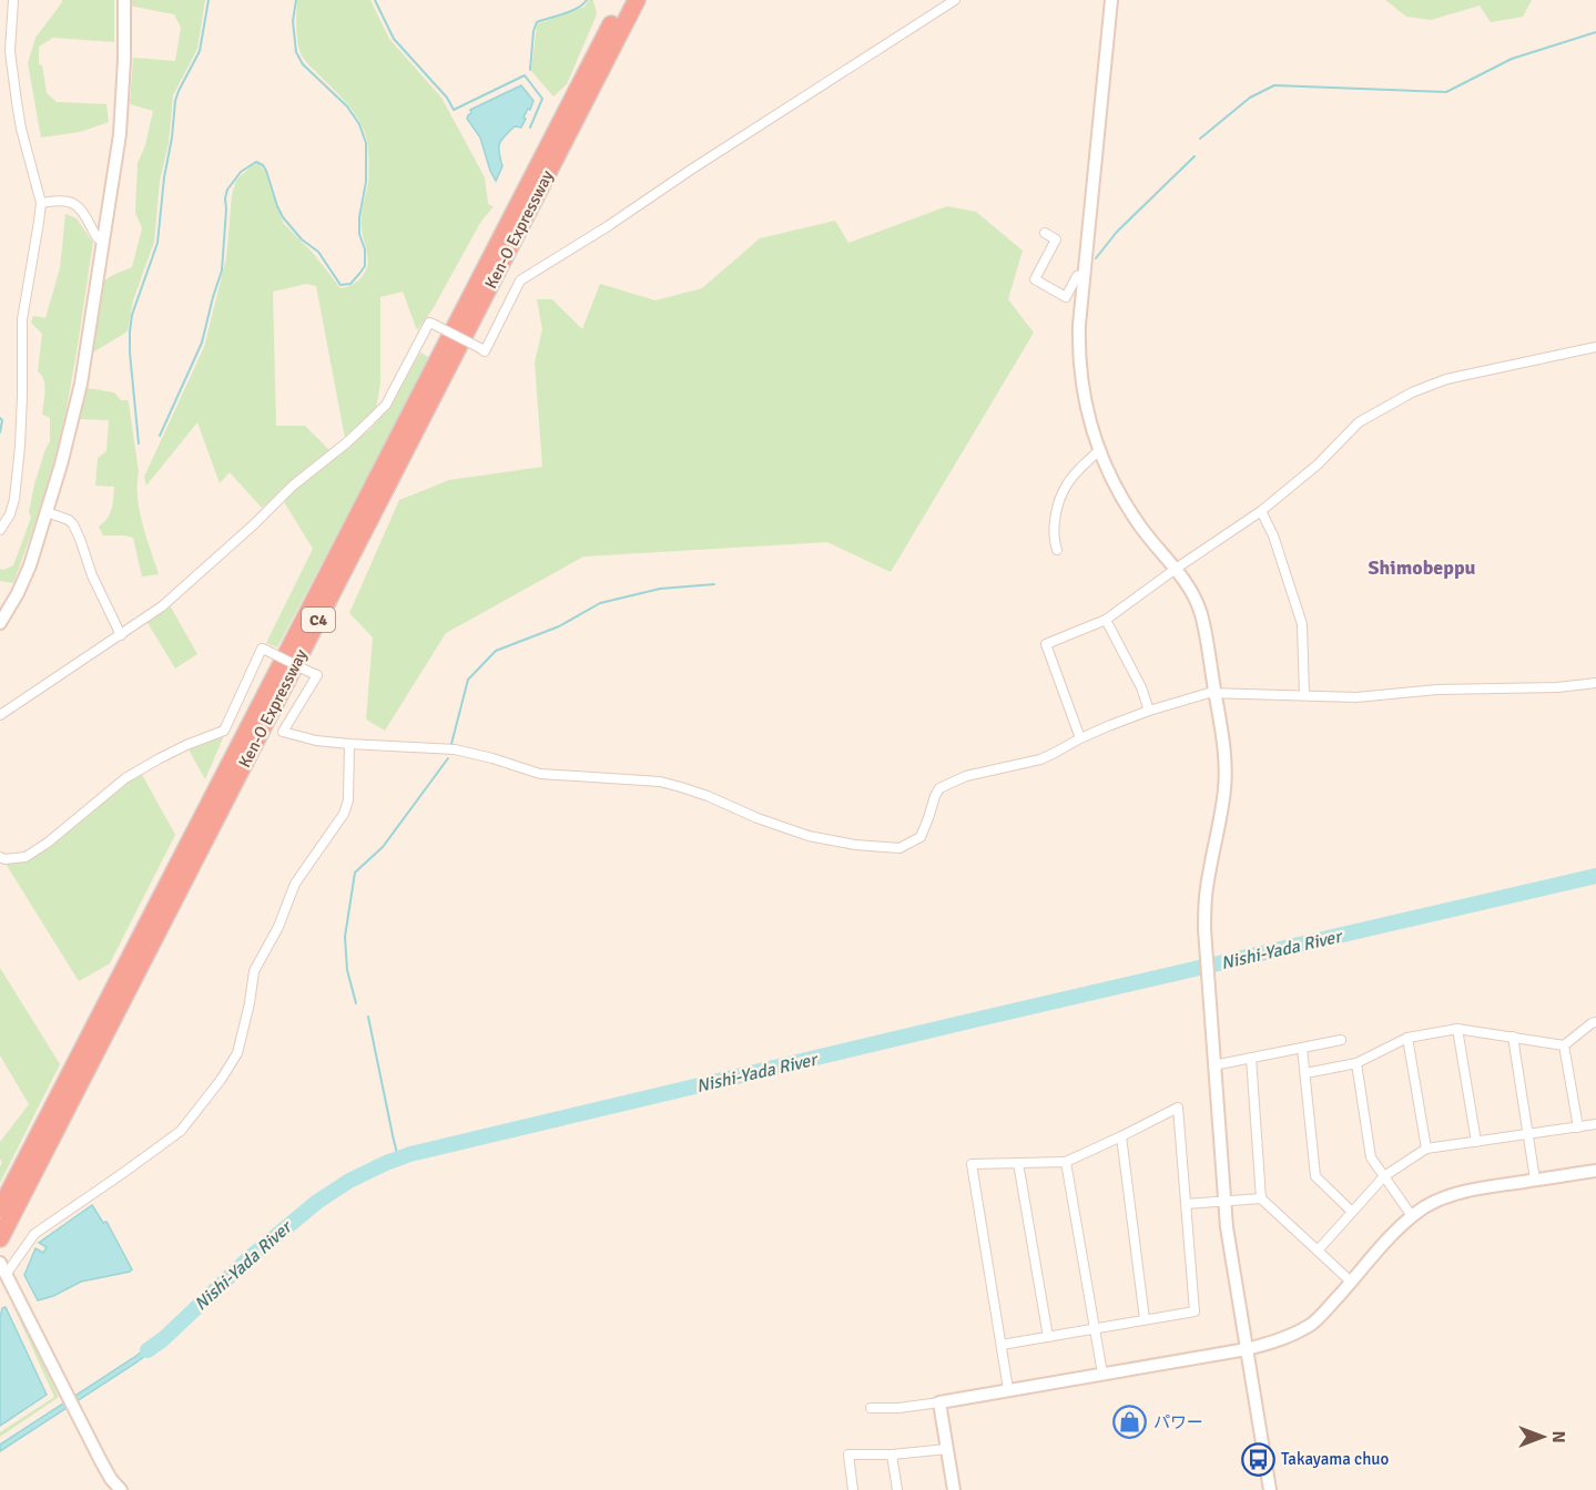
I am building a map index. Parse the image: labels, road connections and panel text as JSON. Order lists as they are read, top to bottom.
{
  "streets": {
    "highway": ["Ken-O Expressway", "C4"]
  },
  "districts": ["Shimobeppu"],
  "water": ["Nishi-Yada River"],
  "places": {
    "shop": ["パワー"],
    "bus stop": ["Takayama chuo"]
  },
  "north": "right"
}
